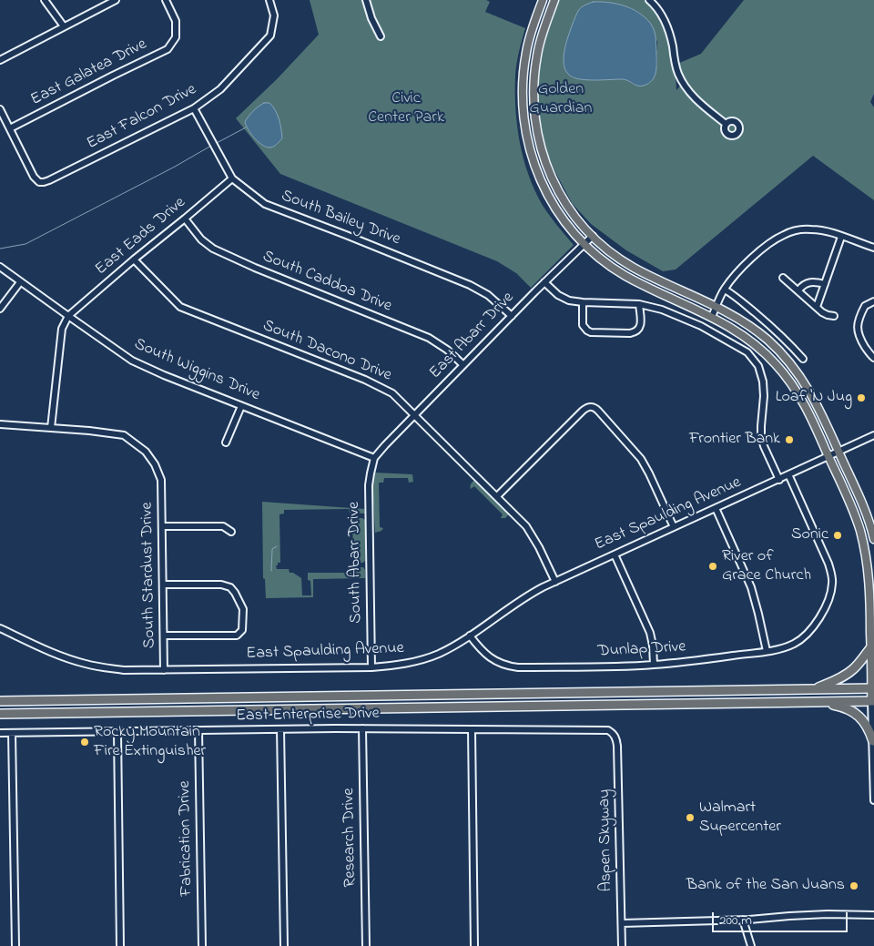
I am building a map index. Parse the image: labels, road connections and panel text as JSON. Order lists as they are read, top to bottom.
{
  "streets": {
    "street": [
      "East Galatea Drive",
      "East Falcon Drive",
      "South Bailey Drive",
      "East Eads Drive",
      "South Caddoa Drive",
      "East Abarr Drive",
      "South Dacono Drive",
      "South Wiggins Drive",
      "East Spaulding Avenue",
      "South Abarr Drive",
      "South Stardust Drive",
      "Dunlap Drive",
      "East Enterprise Drive",
      "Research Drive",
      "Fabrication Drive",
      "Aspen Skyway"
    ]
  },
  "crossings": [
    ["East Galatea Drive", "East Falcon Drive"],
    ["East Falcon Drive", "South Bailey Drive"],
    ["South Bailey Drive", "East Eads Drive"],
    ["South Bailey Drive", "East Abarr Drive"],
    ["East Eads Drive", "South Caddoa Drive"],
    ["East Eads Drive", "South Dacono Drive"],
    ["East Eads Drive", "South Wiggins Drive"],
    ["South Caddoa Drive", "East Abarr Drive"],
    ["East Abarr Drive", "South Dacono Drive"],
    ["East Abarr Drive", "South Wiggins Drive"],
    ["East Abarr Drive", "South Abarr Drive"],
    ["South Dacono Drive", "East Spaulding Avenue"],
    ["South Wiggins Drive", "South Abarr Drive"],
    ["East Spaulding Avenue", "South Abarr Drive"],
    ["East Spaulding Avenue", "South Stardust Drive"],
    ["East Spaulding Avenue", "Dunlap Drive"],
    ["East Enterprise Drive", "Research Drive"],
    ["East Enterprise Drive", "Fabrication Drive"],
    ["East Enterprise Drive", "Aspen Skyway"]
  ],
  "parks": ["Golden Guardian", "Civic Center Park"],
  "places": [
    "Loaf 'N Jug",
    "Frontier Bank",
    "Sonic",
    "River of Grace Church",
    "Rocky Mountain Fire Extinguisher",
    "Walmart Supercenter",
    "Bank of the San Juans"
  ],
  "scale_bar": "200 m"
}
